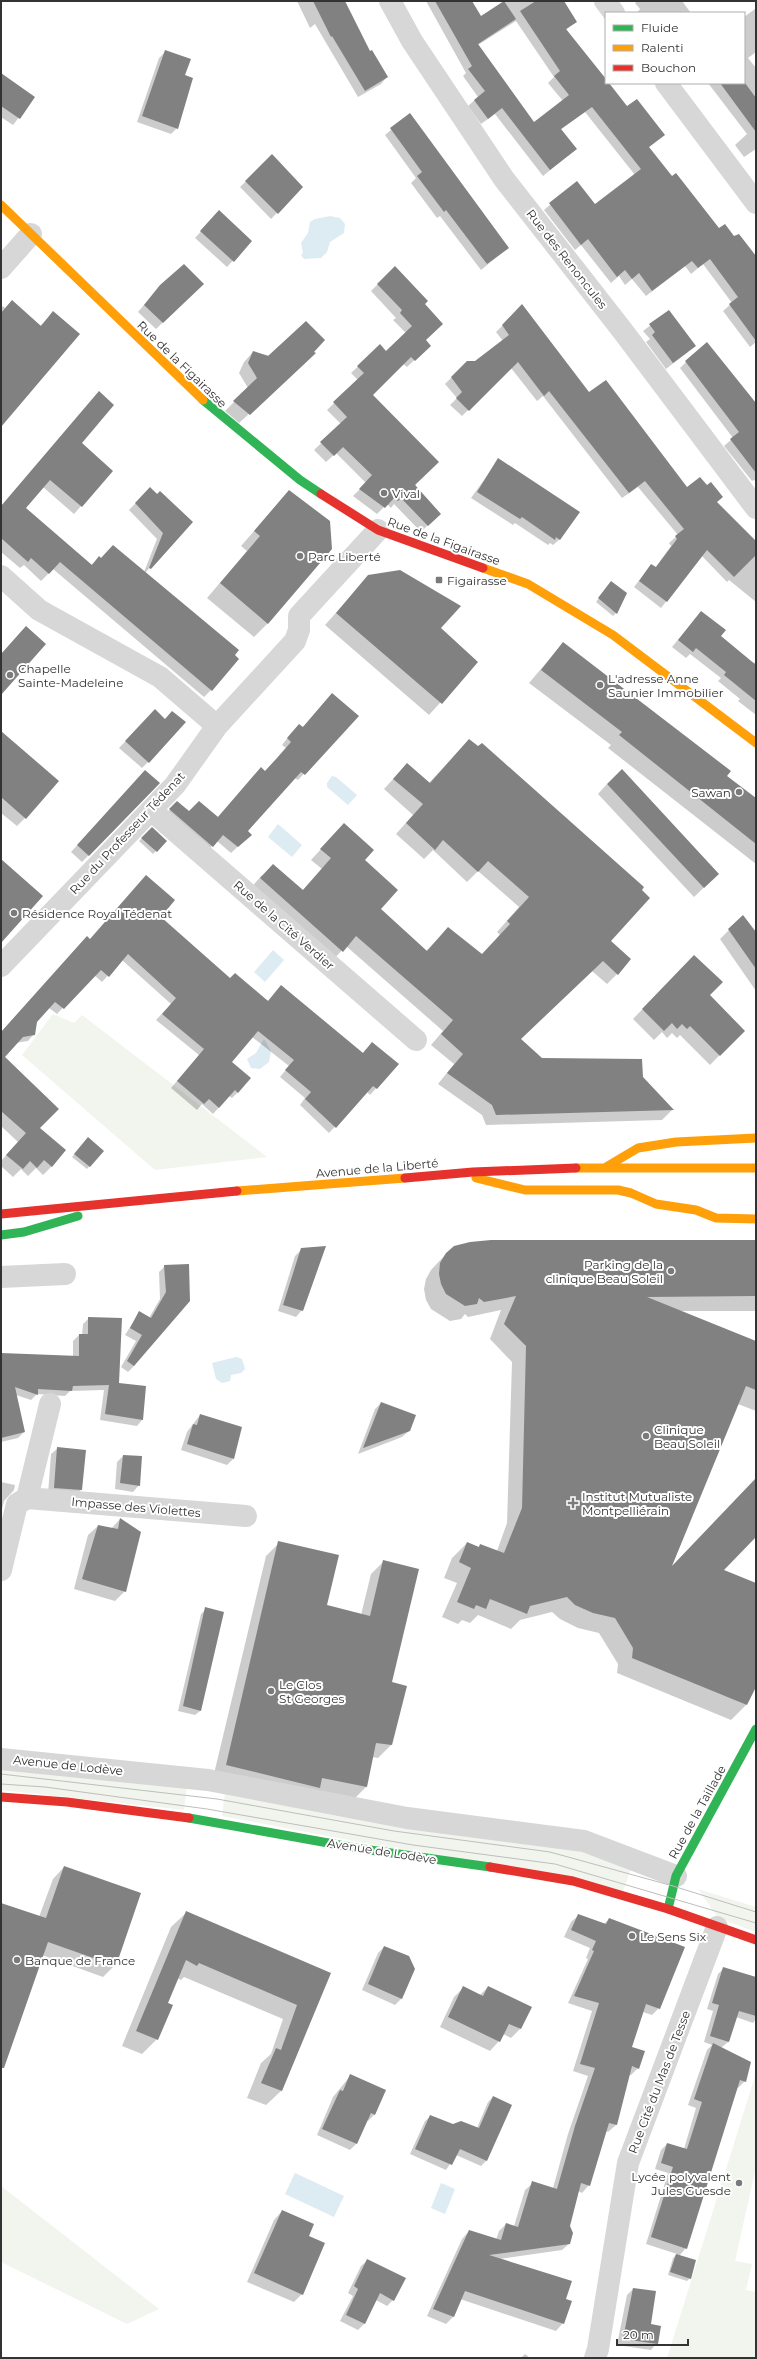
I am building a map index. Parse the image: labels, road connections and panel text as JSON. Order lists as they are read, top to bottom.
{
  "streets": {
    "street": [
      "Rue des Renoncules",
      "Rue de la Figairasse",
      "Rue du Professeur Tédenat",
      "Rue de la Cité Verdier",
      "Avenue de la Liberté",
      "Impasse des Violettes",
      "Avenue de Lodève",
      "Rue de la Taillade",
      "Rue Cité du Mas de Tesse"
    ]
  },
  "crossings": [
    ["Rue de la Figairasse", "Rue du Professeur Tédenat"],
    ["Rue du Professeur Tédenat", "Rue de la Cité Verdier"],
    ["Avenue de Lodève", "Rue de la Taillade"],
    ["Avenue de Lodève", "Rue Cité du Mas de Tesse"]
  ],
  "places": {
    "other": [
      "Vival",
      "Parc Liberté",
      "Chapelle Sainte-Madeleine",
      "L'adresse Anne Saunier Immobilier",
      "Sawan",
      "Résidence Royal Tédenat",
      "Parking de la clinique Beau Soleil",
      "Clinique Beau Soleil",
      "Le Clos St Georges",
      "Le Sens Six",
      "Banque de France",
      "Lycée polyvalent Jules Guesde"
    ],
    "transit": ["Figairasse"],
    "health": ["Institut Mutualiste Montpelliérain"]
  },
  "legend": ["Fluide", "Ralenti", "Bouchon"],
  "scale_bar": "20 m"
}
